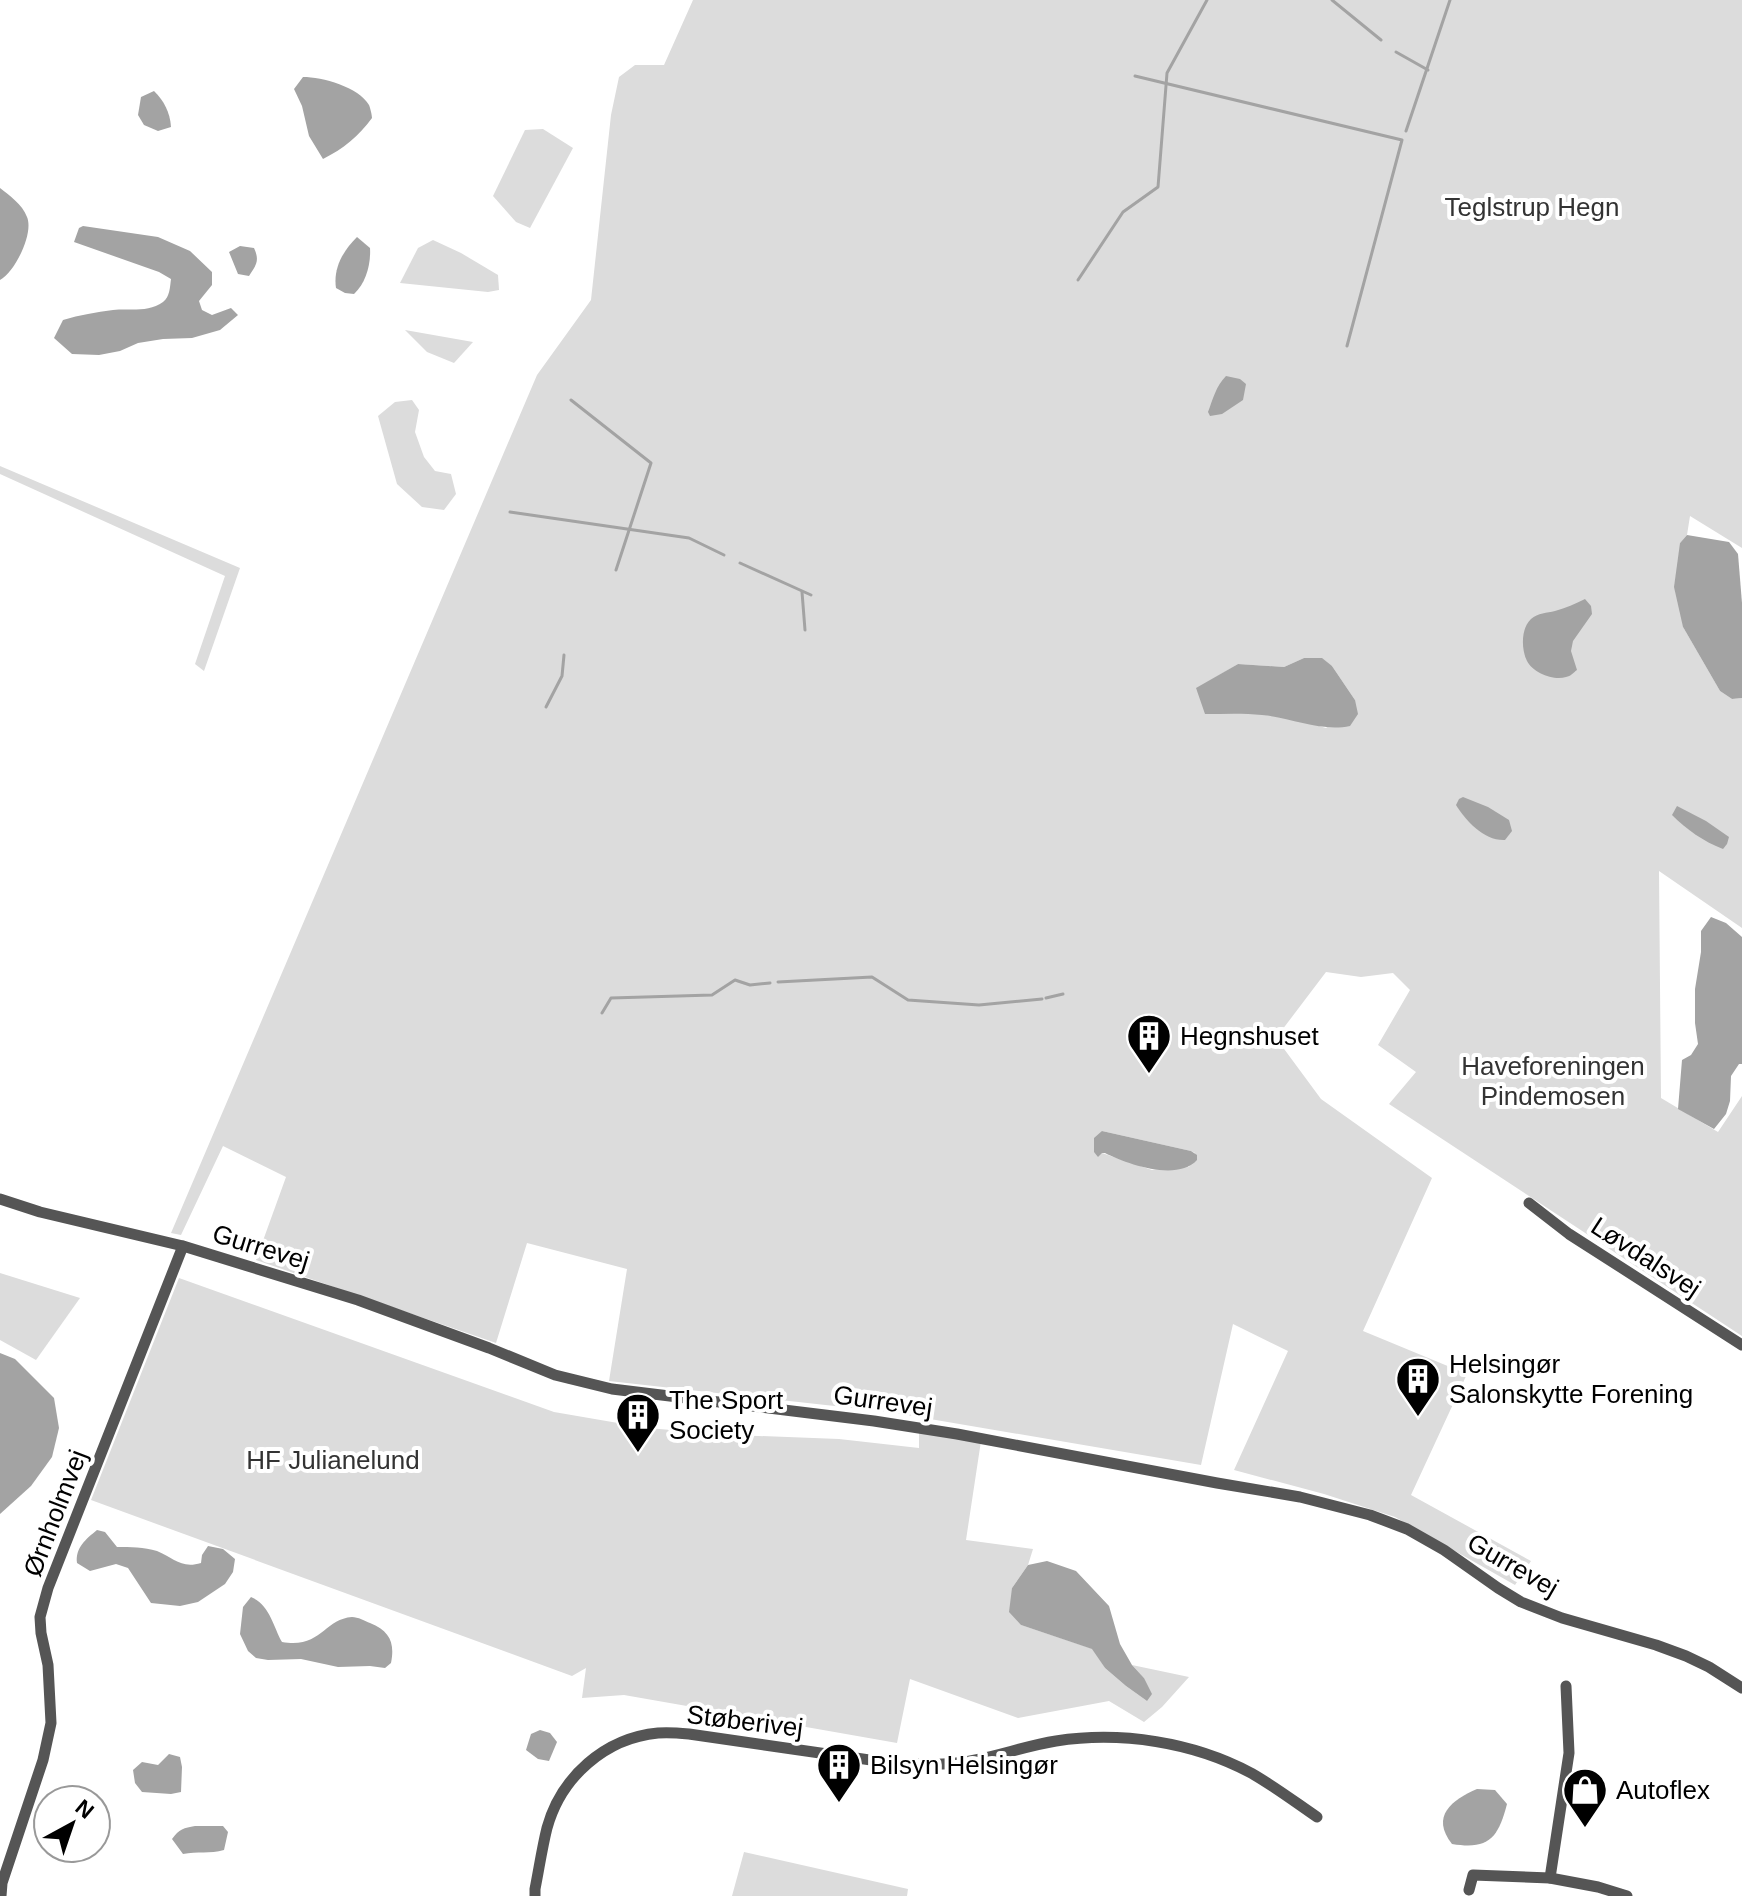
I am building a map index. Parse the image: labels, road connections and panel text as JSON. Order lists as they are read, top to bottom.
{
  "streets": {
    "street": [
      "Gurrevej",
      "Løvdalsvej",
      "Ørnholmvej",
      "Støberivej"
    ]
  },
  "crossings": [
    ["Gurrevej", "Ørnholmvej"]
  ],
  "parks": ["Teglstrup Hegn", "Haveforeningen Pindemosen", "HF Julianelund"],
  "places": {
    "building": [
      "Hegnshuset",
      "Helsingør Salonskytte Forening",
      "The Sport Society",
      "Bilsyn Helsingør"
    ],
    "shop": ["Autoflex"]
  },
  "north": "top right"
}
